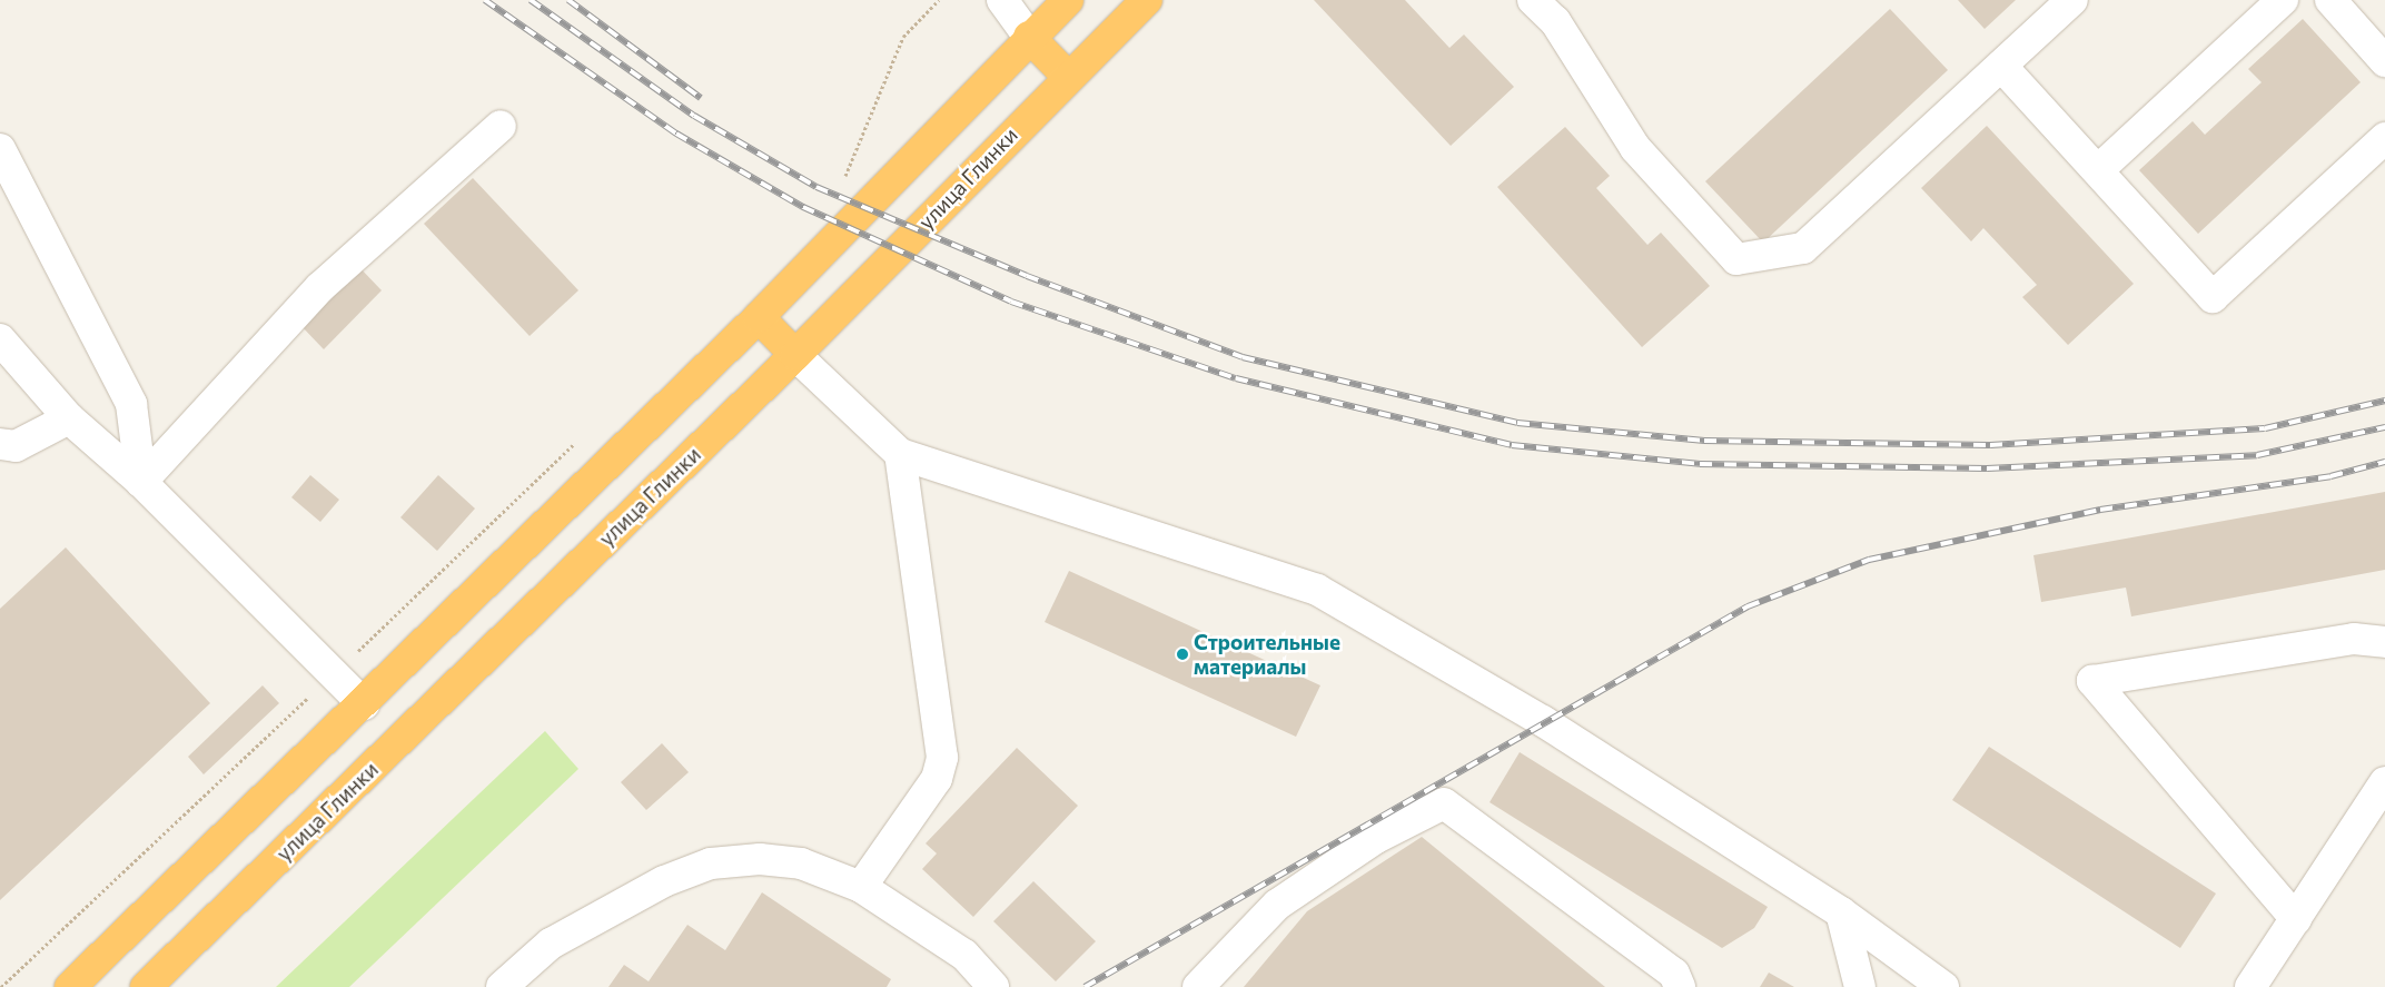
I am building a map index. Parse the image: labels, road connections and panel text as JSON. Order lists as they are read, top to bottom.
{
  "streets": {
    "highway": ["улица Глинки"]
  },
  "places": ["Строительные материалы"]
}
